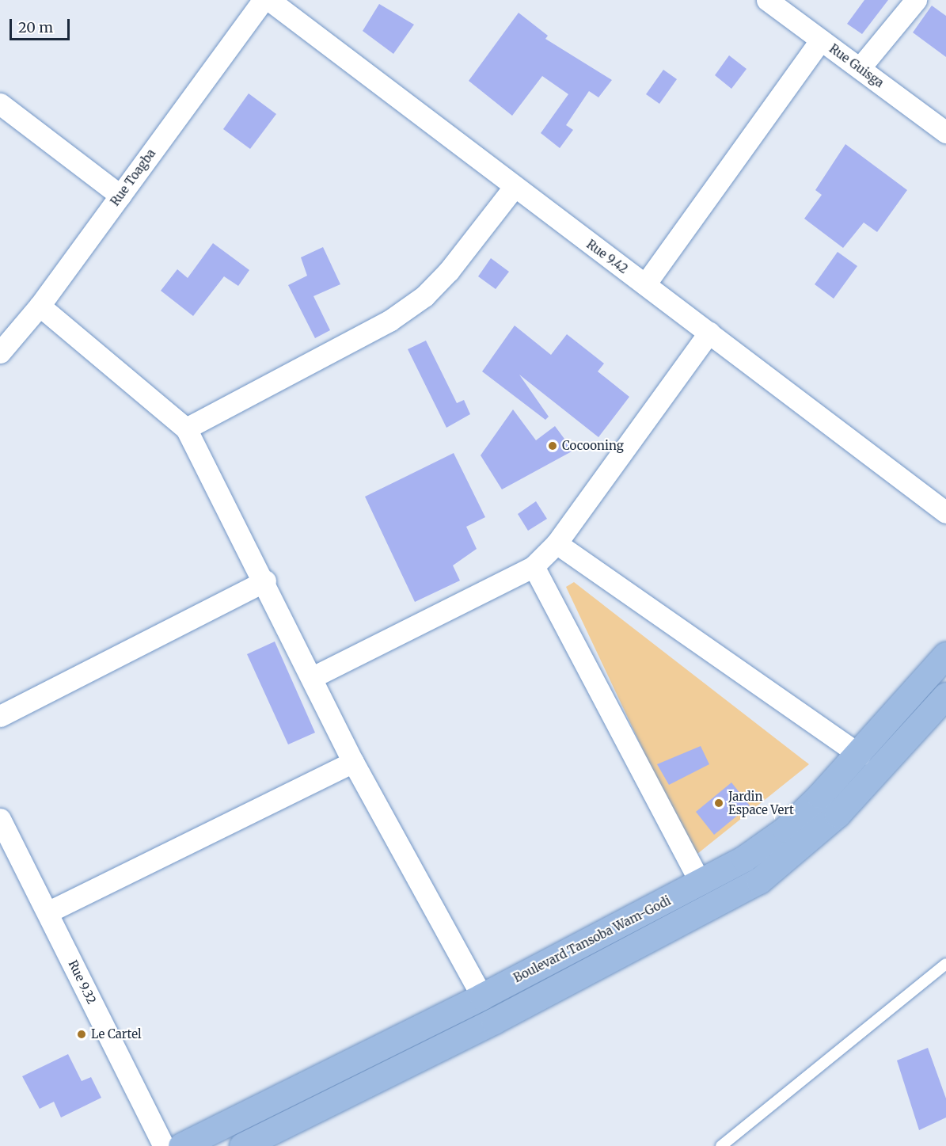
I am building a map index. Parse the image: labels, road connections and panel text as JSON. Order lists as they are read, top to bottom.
{
  "streets": {
    "main road": ["Boulevard Tansoba Wam-Godi"],
    "street": [
      "Rue Guisga",
      "Rue Toagba",
      "Rue 9.42",
      "Rue 9.32"
    ]
  },
  "places": ["Cocooning", "Jardin Espace Vert", "Le Cartel"],
  "scale_bar": "20 m"
}
